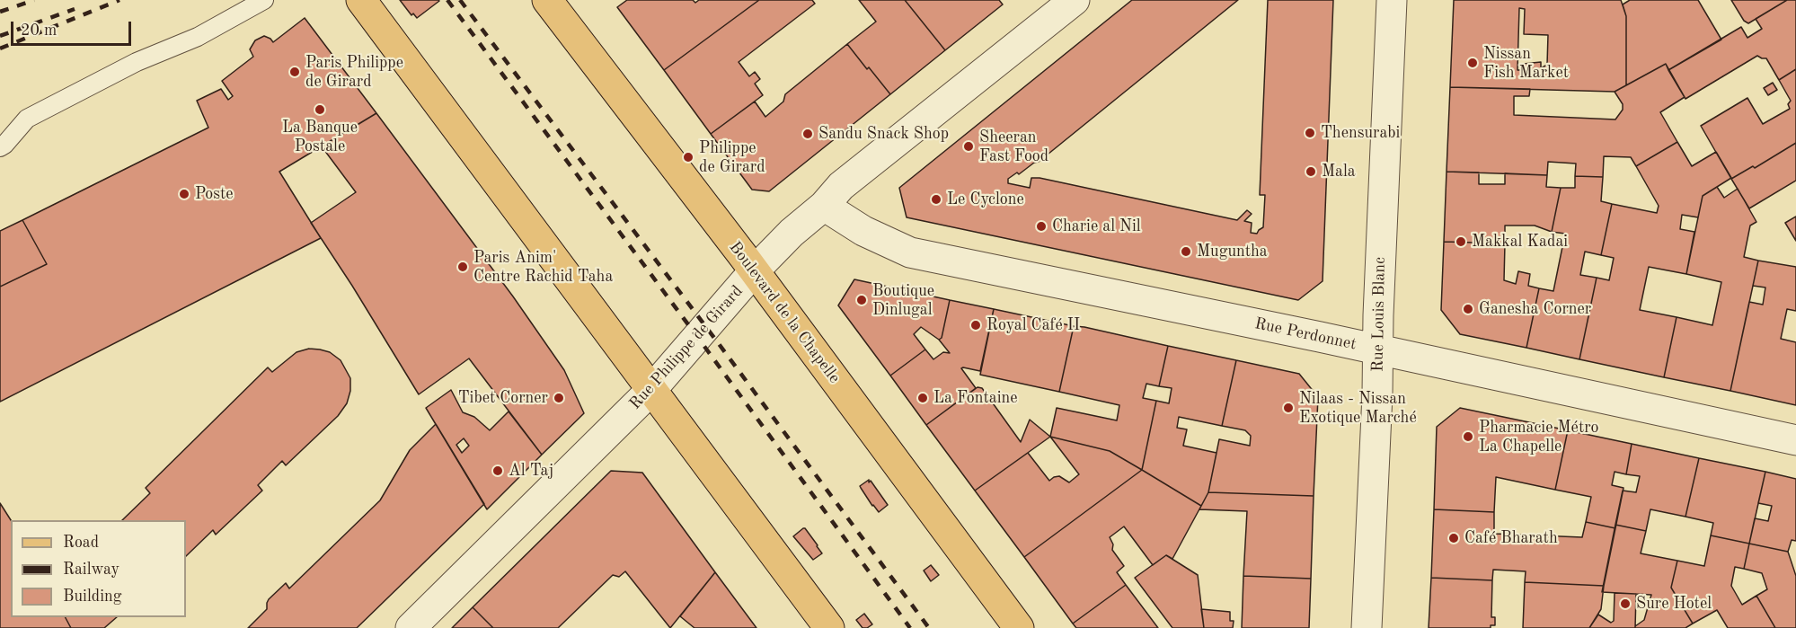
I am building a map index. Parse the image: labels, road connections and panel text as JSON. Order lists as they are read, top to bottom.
{
  "streets": {
    "main road": ["Boulevard de la Chapelle"],
    "street": ["Rue Louis Blanc", "Rue Perdonnet", "Rue Philippe de Girard"]
  },
  "crossings": [
    ["Boulevard de la Chapelle", "Rue Philippe de Girard"],
    ["Rue Louis Blanc", "Rue Perdonnet"],
    ["Rue Perdonnet", "Rue Philippe de Girard"]
  ],
  "places": [
    "Nissan Fish Market",
    "Paris Philippe de Girard",
    "La Banque Postale",
    "Thensurabi",
    "Sandu Snack Shop",
    "Sheeran Fast Food",
    "Philippe de Girard",
    "Mala",
    "Poste",
    "Le Cyclone",
    "Charie al Nil",
    "Makkal Kadai",
    "Muguntha",
    "Paris Anim' Centre Rachid Taha",
    "Boutique Dinlugal",
    "Ganesha Corner",
    "Royal Café II",
    "Tibet Corner",
    "La Fontaine",
    "Nilaas - Nissan Exotique Marché",
    "Pharmacie Métro La Chapelle",
    "Al Taj",
    "Café Bharath",
    "Sure Hotel"
  ],
  "legend": ["Road", "Railway", "Building"],
  "scale_bar": "20 m"
}
